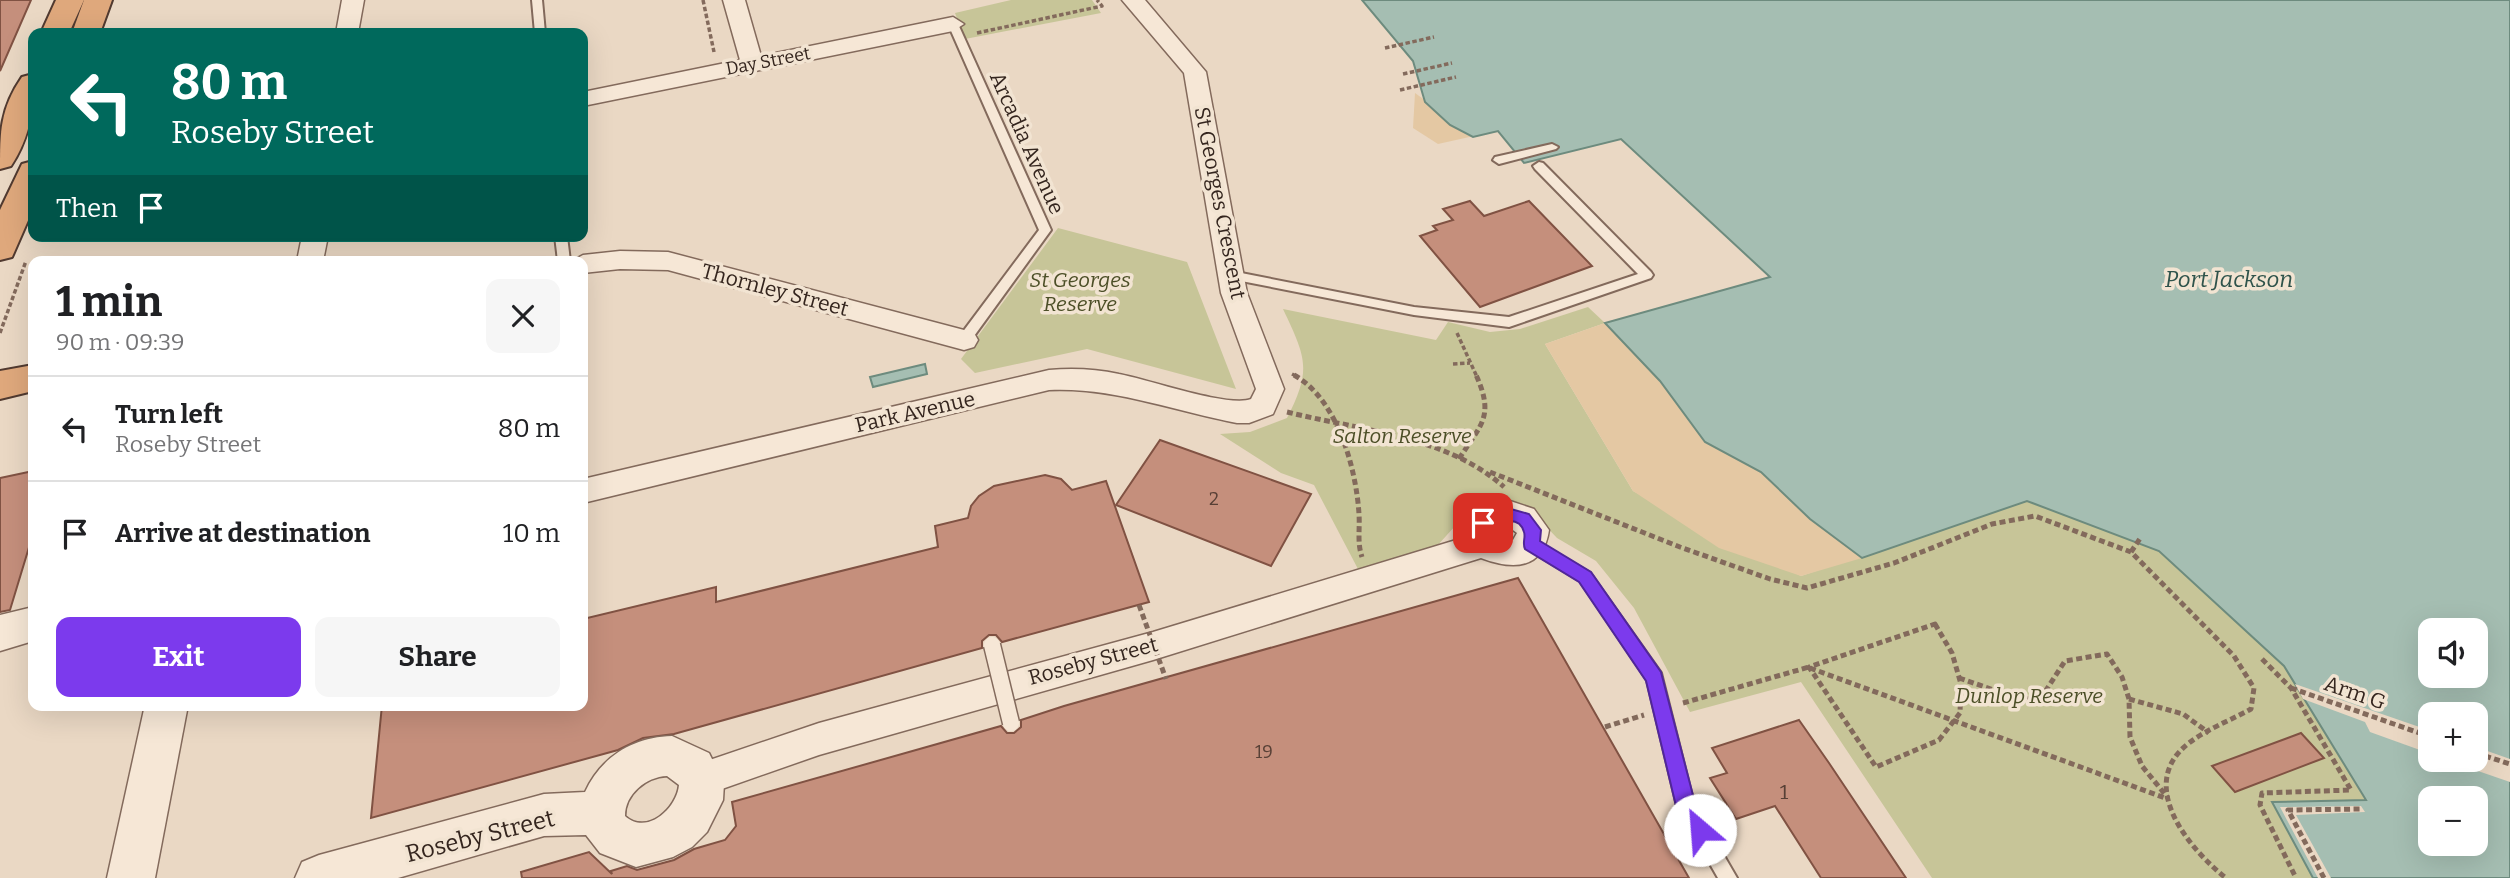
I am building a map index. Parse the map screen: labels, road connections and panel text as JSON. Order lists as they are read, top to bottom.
{
  "streets": {
    "street": [
      "Day Street",
      "St Georges Crescent",
      "Thornley Street",
      "Park Avenue",
      "Roseby Street"
    ],
    "lane": ["Arcadia Avenue"],
    "path": ["Arm G"]
  },
  "crossings": [
    ["Day Street", "Arcadia Avenue"],
    ["Arcadia Avenue", "Thornley Street"],
    ["St Georges Crescent", "Park Avenue"]
  ],
  "water": ["Port Jackson"],
  "parks": ["St Georges Reserve", "Salton Reserve", "Dunlop Reserve"],
  "house_numbers": ["2", "19", "1"],
  "page": {
    "turn": ["80 m", "Roseby Street"],
    "then": "Then",
    "heading": ["1 min", "90 m · 09:39"],
    "list": [
      {
        "name": "Turn left",
        "note": "Roseby Street",
        "value": "80 m"
      },
      {
        "name": "Arrive at destination",
        "value": "10 m"
      }
    ],
    "buttons": ["Exit", "Share"],
    "map_buttons": ["+", "−"]
  }
}
